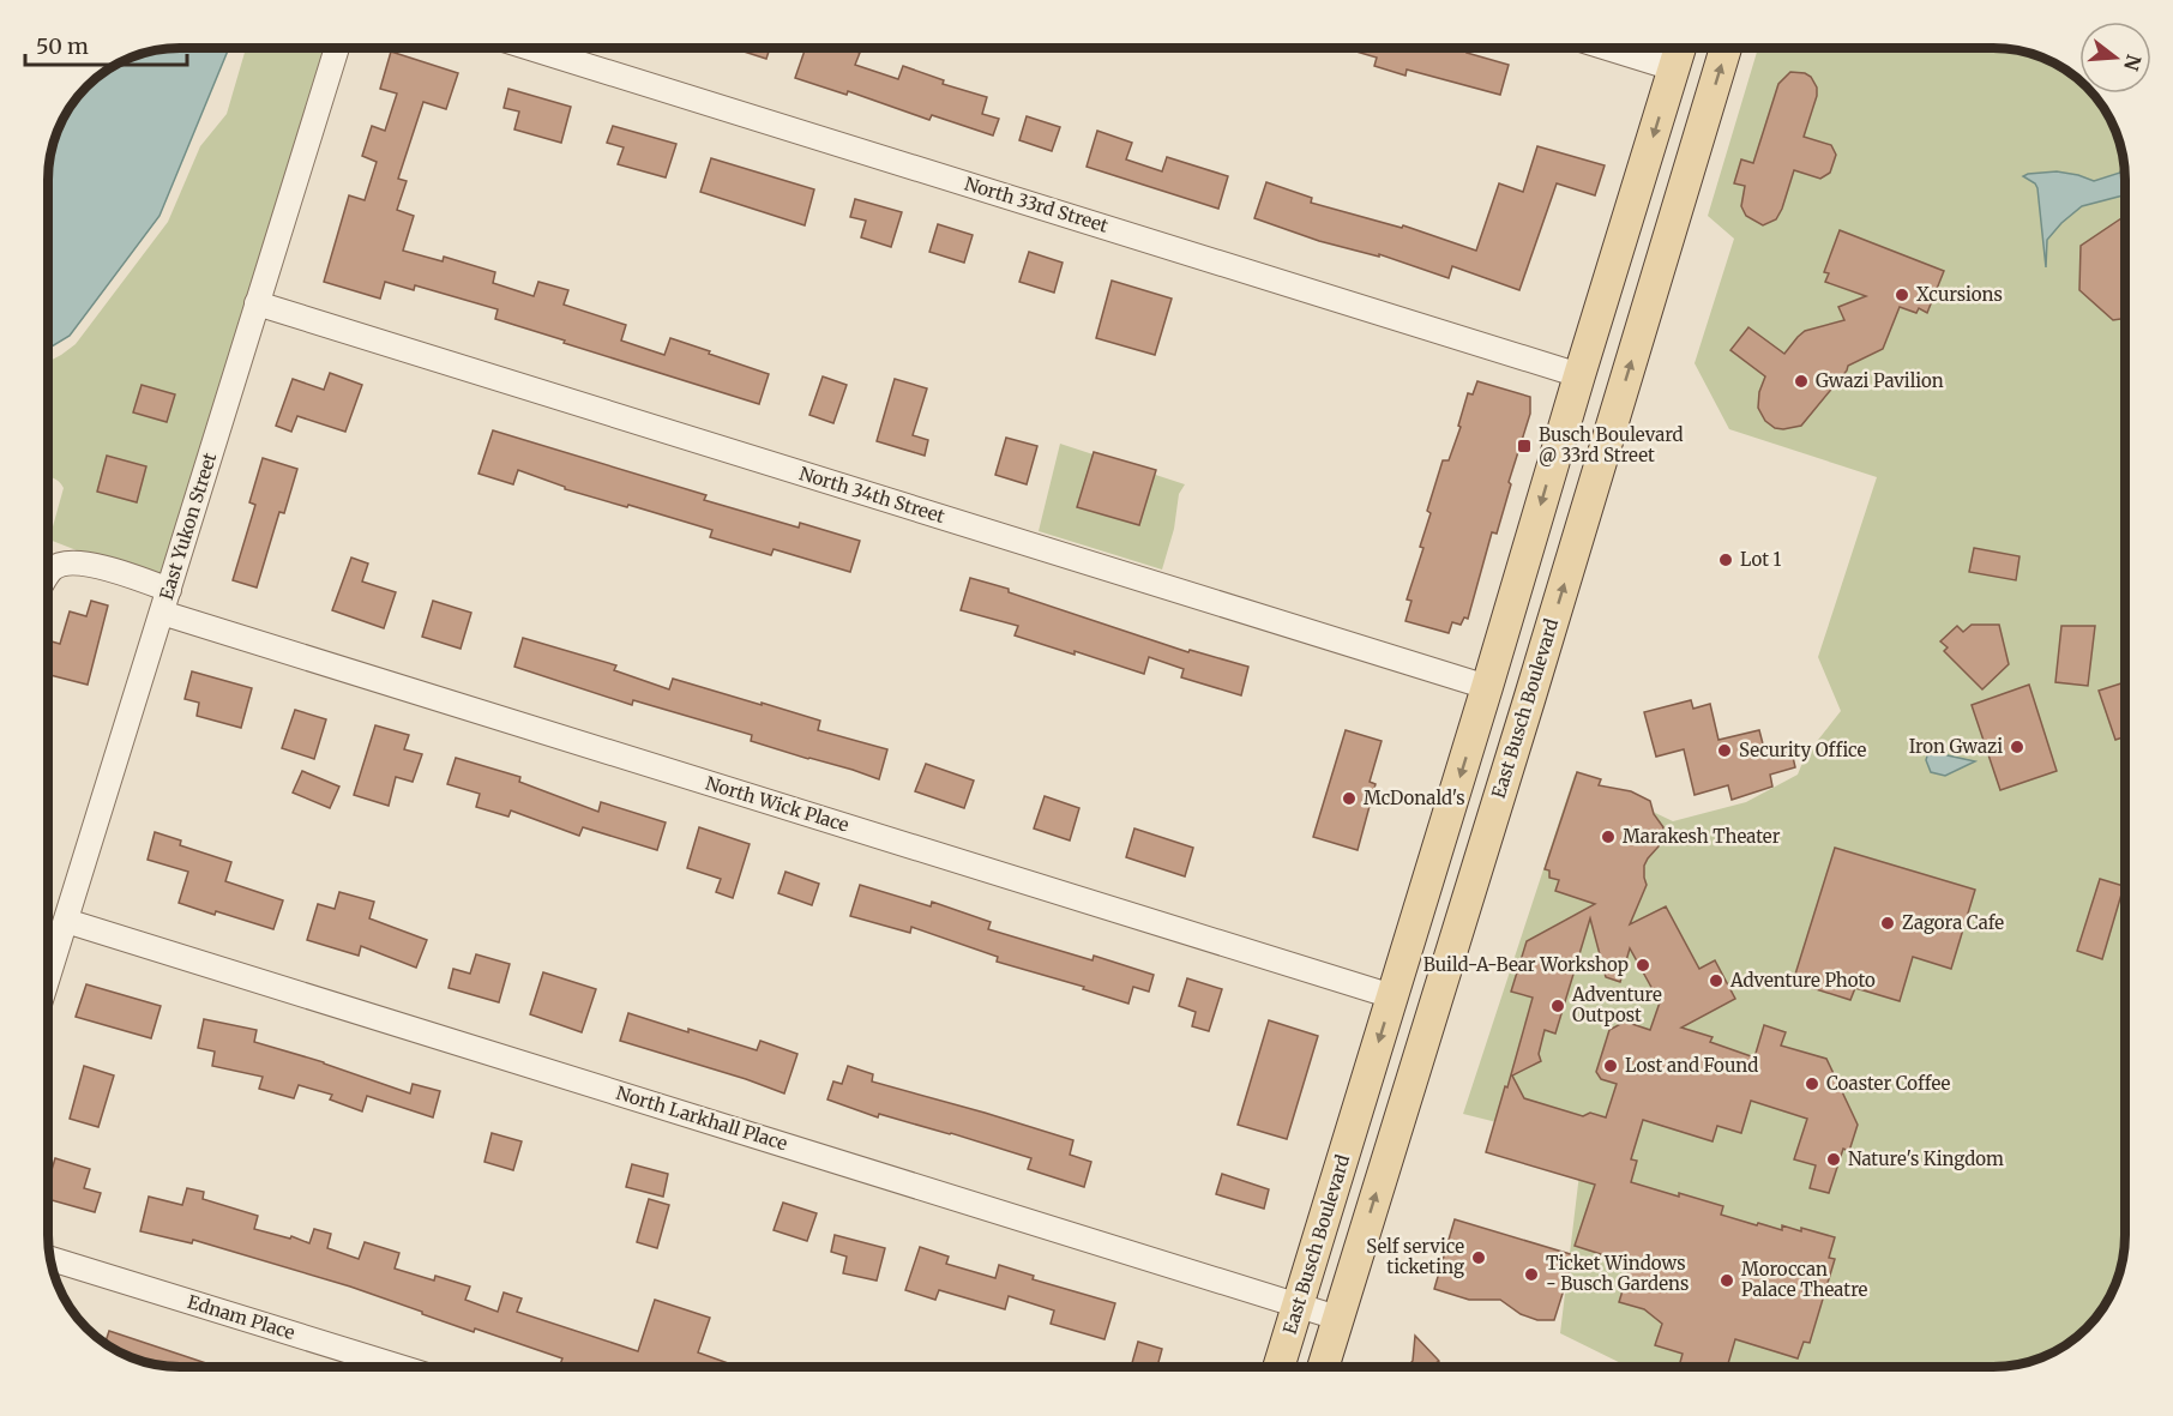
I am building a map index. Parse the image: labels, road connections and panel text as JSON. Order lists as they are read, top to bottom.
{
  "streets": {
    "main road": ["East Busch Boulevard"],
    "street": [
      "North 33rd Street",
      "North 34th Street",
      "East Yukon Street",
      "North Wick Place",
      "North Larkhall Place",
      "Ednam Place"
    ]
  },
  "crossings": [
    ["North 33rd Street", "East Busch Boulevard"],
    ["North 34th Street", "East Yukon Street"],
    ["North 34th Street", "East Busch Boulevard"],
    ["East Yukon Street", "North Wick Place"],
    ["East Yukon Street", "North Larkhall Place"],
    ["East Busch Boulevard", "North Wick Place"],
    ["East Busch Boulevard", "North Larkhall Place"]
  ],
  "places": {
    "other": [
      "Xcursions",
      "Gwazi Pavilion",
      "Lot 1",
      "Iron Gwazi",
      "Security Office",
      "McDonald's",
      "Marakesh Theater",
      "Zagora Cafe",
      "Build-A-Bear Workshop",
      "Adventure Photo",
      "Adventure Outpost",
      "Lost and Found",
      "Coaster Coffee",
      "Nature's Kingdom",
      "Self service ticketing",
      "Ticket Windows - Busch Gardens",
      "Moroccan Palace Theatre"
    ],
    "transit": ["Busch Boulevard @ 33rd Street"]
  },
  "scale_bar": "50 m",
  "north": "right"
}
